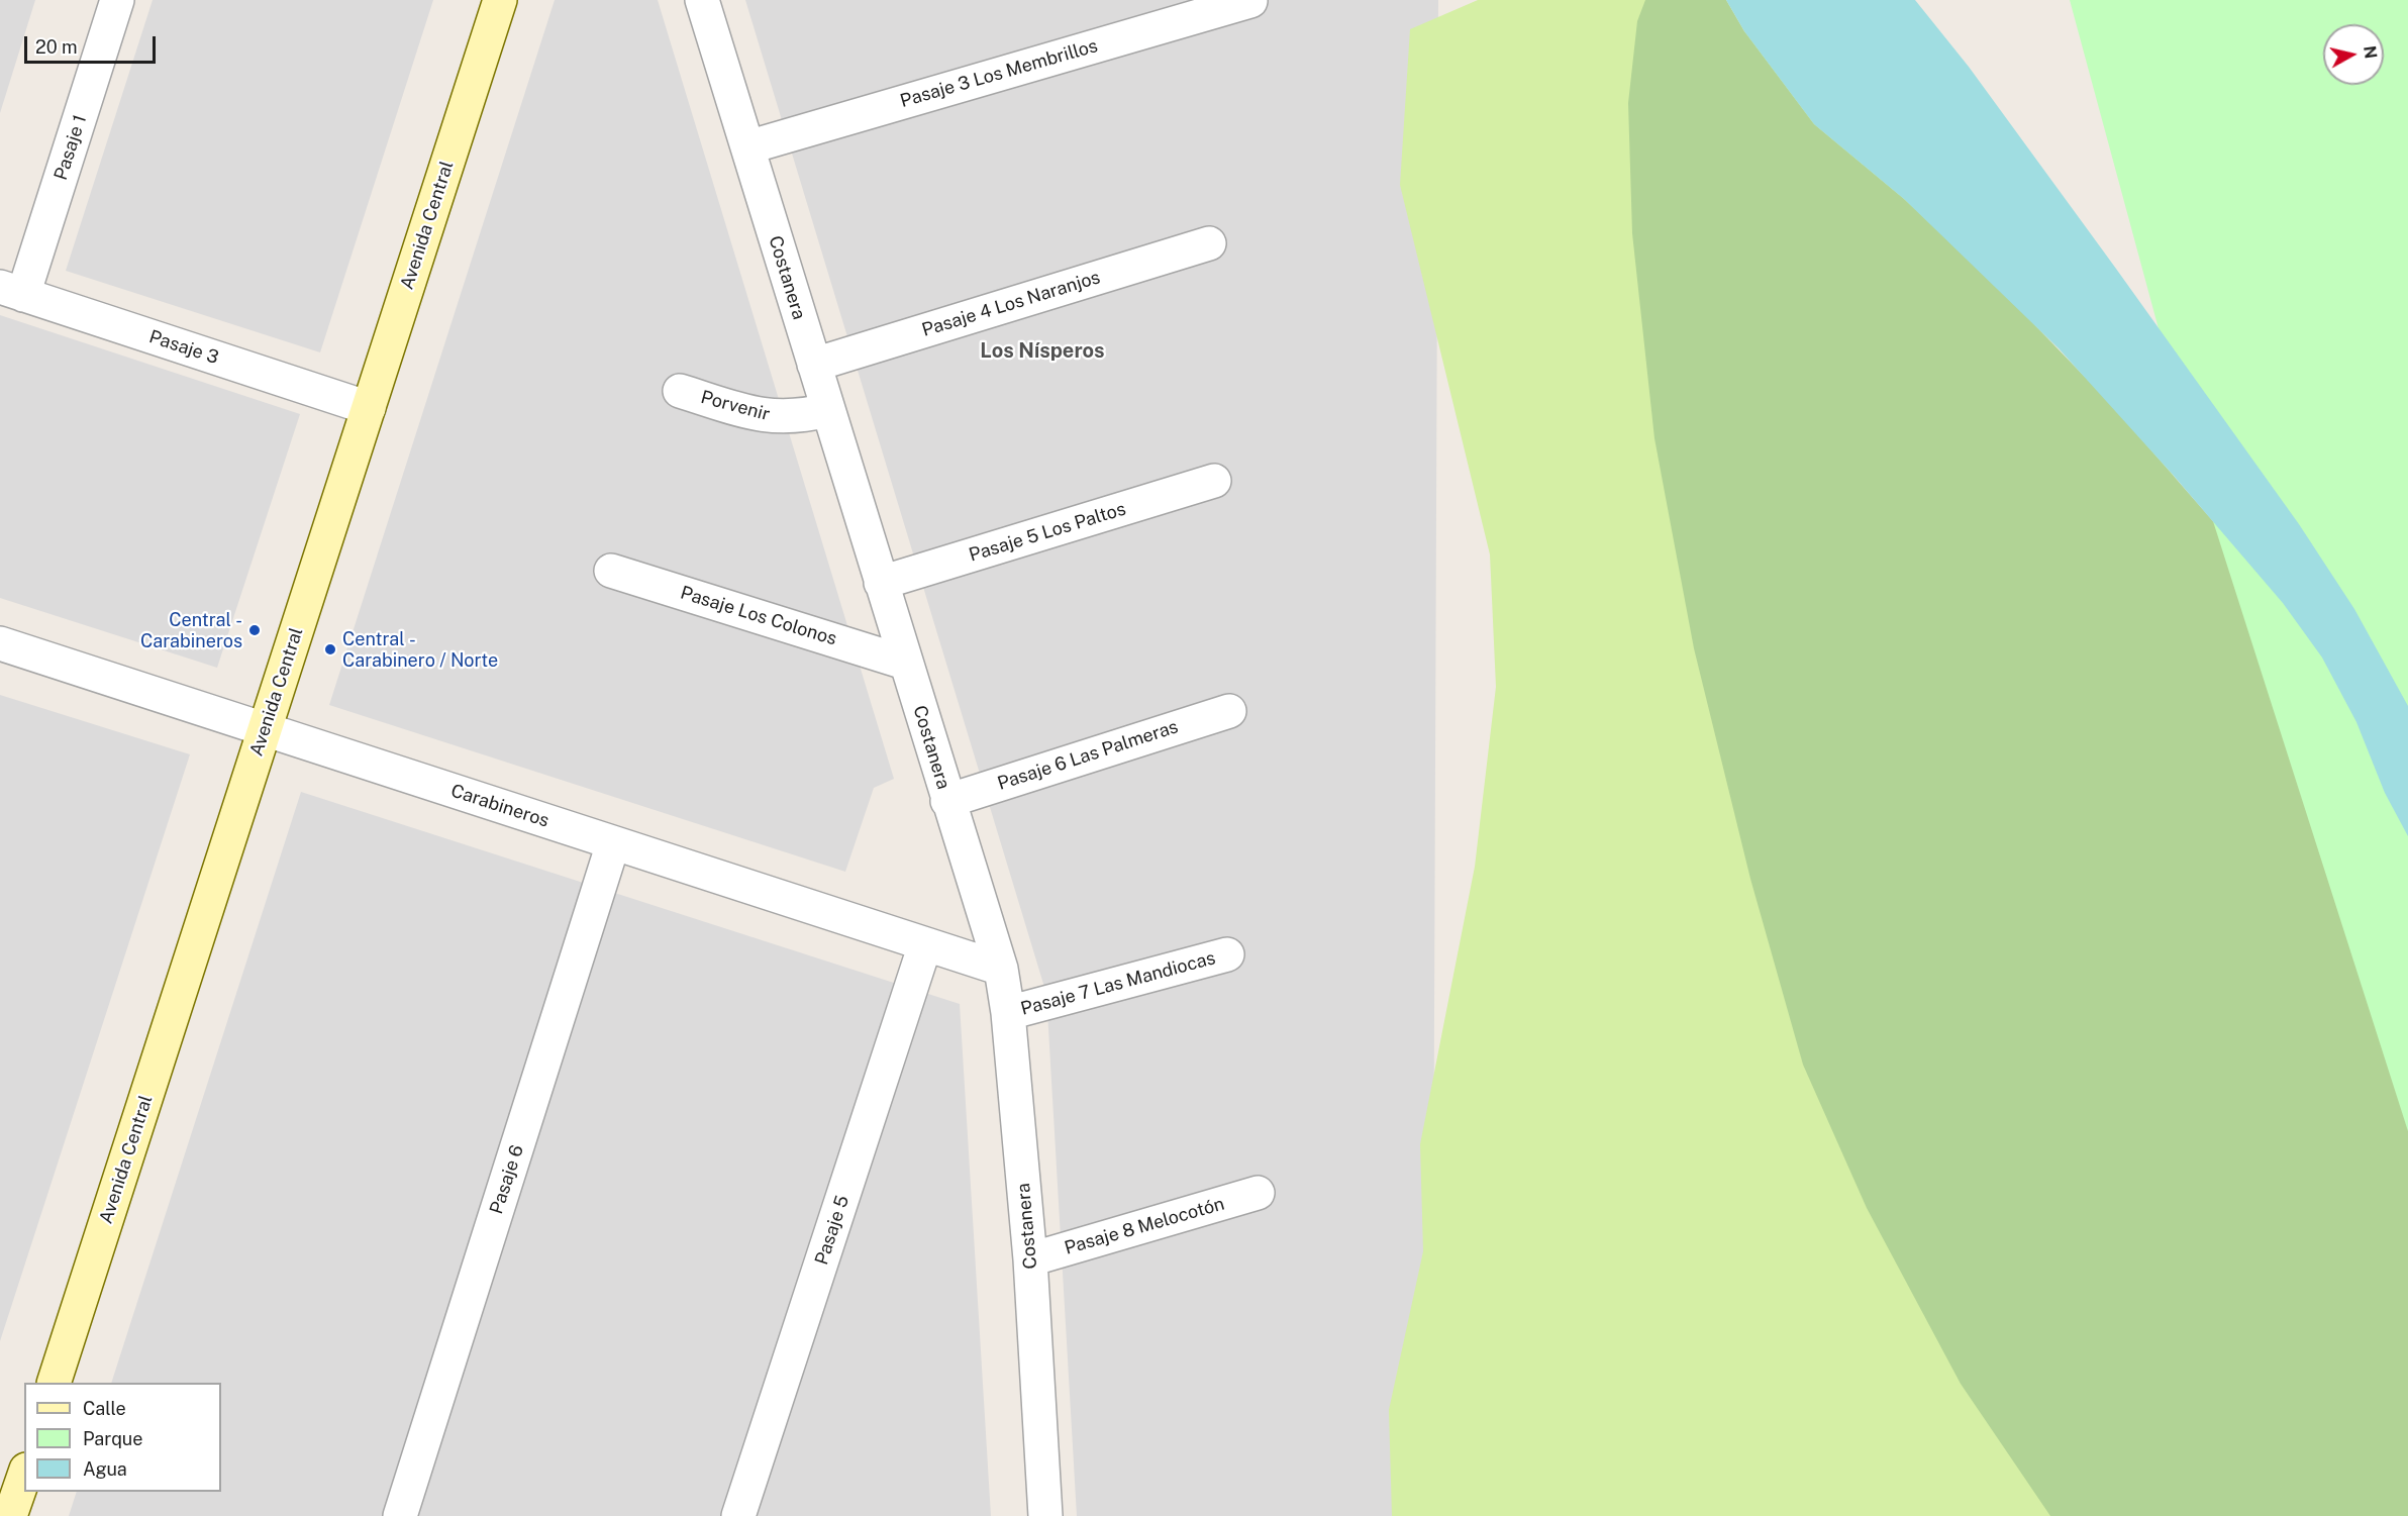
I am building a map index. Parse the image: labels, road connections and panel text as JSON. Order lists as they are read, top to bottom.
{
  "streets": {
    "street": [
      "Pasaje 3 Los Membrillos",
      "Pasaje 1",
      "Avenida Central",
      "Costanera",
      "Pasaje 4 Los Naranjos",
      "Pasaje 3",
      "Porvenir",
      "Pasaje 5 Los Paltos",
      "Pasaje Los Colonos",
      "Pasaje 6 Las Palmeras",
      "Carabineros",
      "Pasaje 7 Las Mandiocas",
      "Pasaje 6",
      "Pasaje 8 Melocotón",
      "Pasaje 5"
    ]
  },
  "crossings": [
    ["Pasaje 3 Los Membrillos", "Costanera"],
    ["Pasaje 1", "Pasaje 3"],
    ["Avenida Central", "Pasaje 3"],
    ["Avenida Central", "Carabineros"],
    ["Costanera", "Pasaje 4 Los Naranjos"],
    ["Costanera", "Porvenir"],
    ["Costanera", "Pasaje 5 Los Paltos"],
    ["Costanera", "Pasaje Los Colonos"],
    ["Costanera", "Pasaje 6 Las Palmeras"],
    ["Costanera", "Carabineros"],
    ["Costanera", "Pasaje 7 Las Mandiocas"],
    ["Costanera", "Pasaje 8 Melocotón"],
    ["Carabineros", "Pasaje 6"],
    ["Carabineros", "Pasaje 5"]
  ],
  "districts": ["Los Nísperos"],
  "places": ["Central - Carabineros", "Central - Carabinero / Norte"],
  "legend": ["Calle", "Parque", "Agua"],
  "scale_bar": "20 m",
  "north": "right"
}
